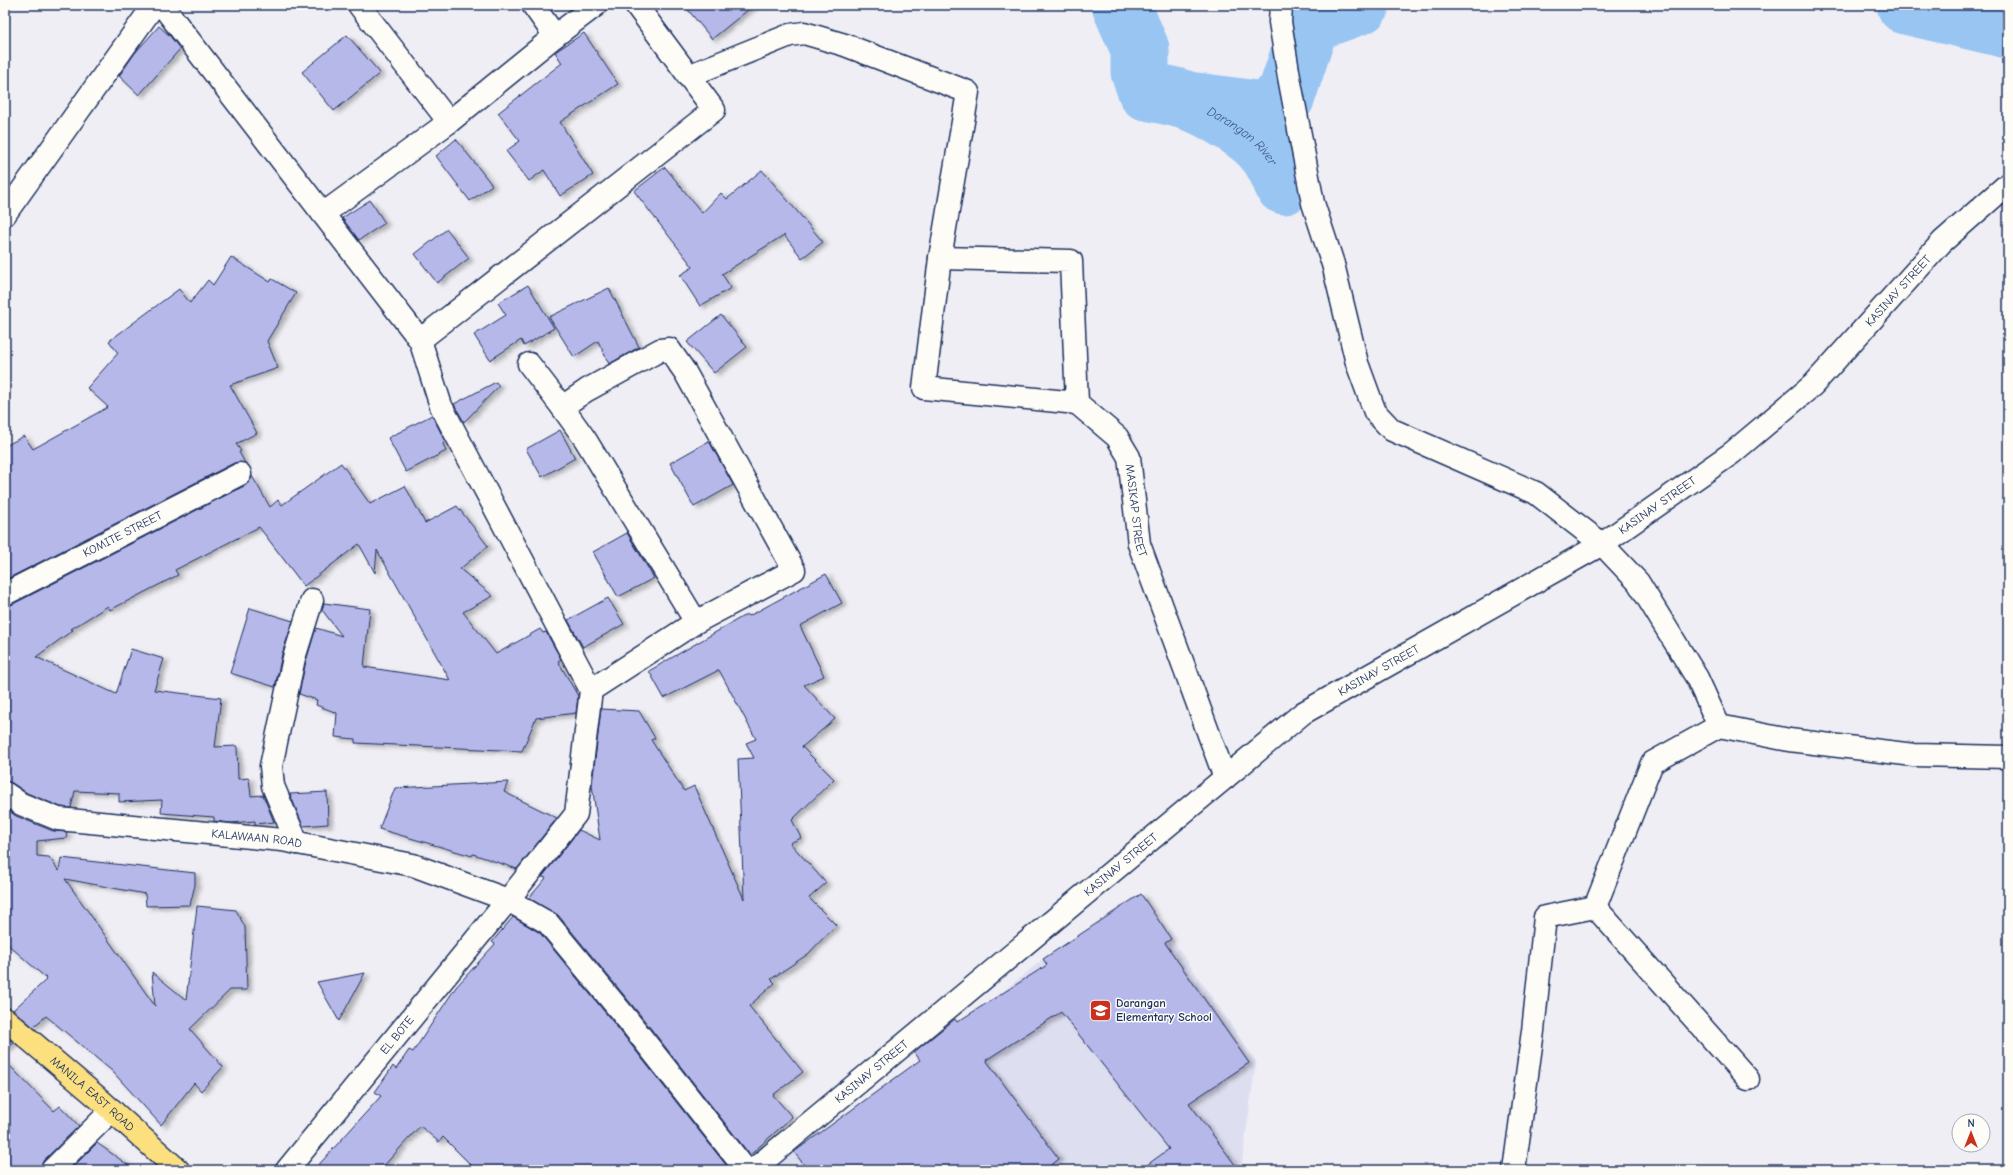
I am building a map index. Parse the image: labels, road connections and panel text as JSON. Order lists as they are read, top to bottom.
{
  "streets": {
    "main road": ["MANILA EAST ROAD"],
    "street": [
      "KASINAY STREET",
      "MASIKAP STREET",
      "KOMITE STREET",
      "KALAWAAN ROAD",
      "EL BOTE"
    ]
  },
  "crossings": [
    ["KASINAY STREET", "MASIKAP STREET"],
    ["KALAWAAN ROAD", "EL BOTE"]
  ],
  "water": ["Darangan River"],
  "places": {
    "school or university": ["Darangan Elementary School"]
  },
  "north": "top"
}
